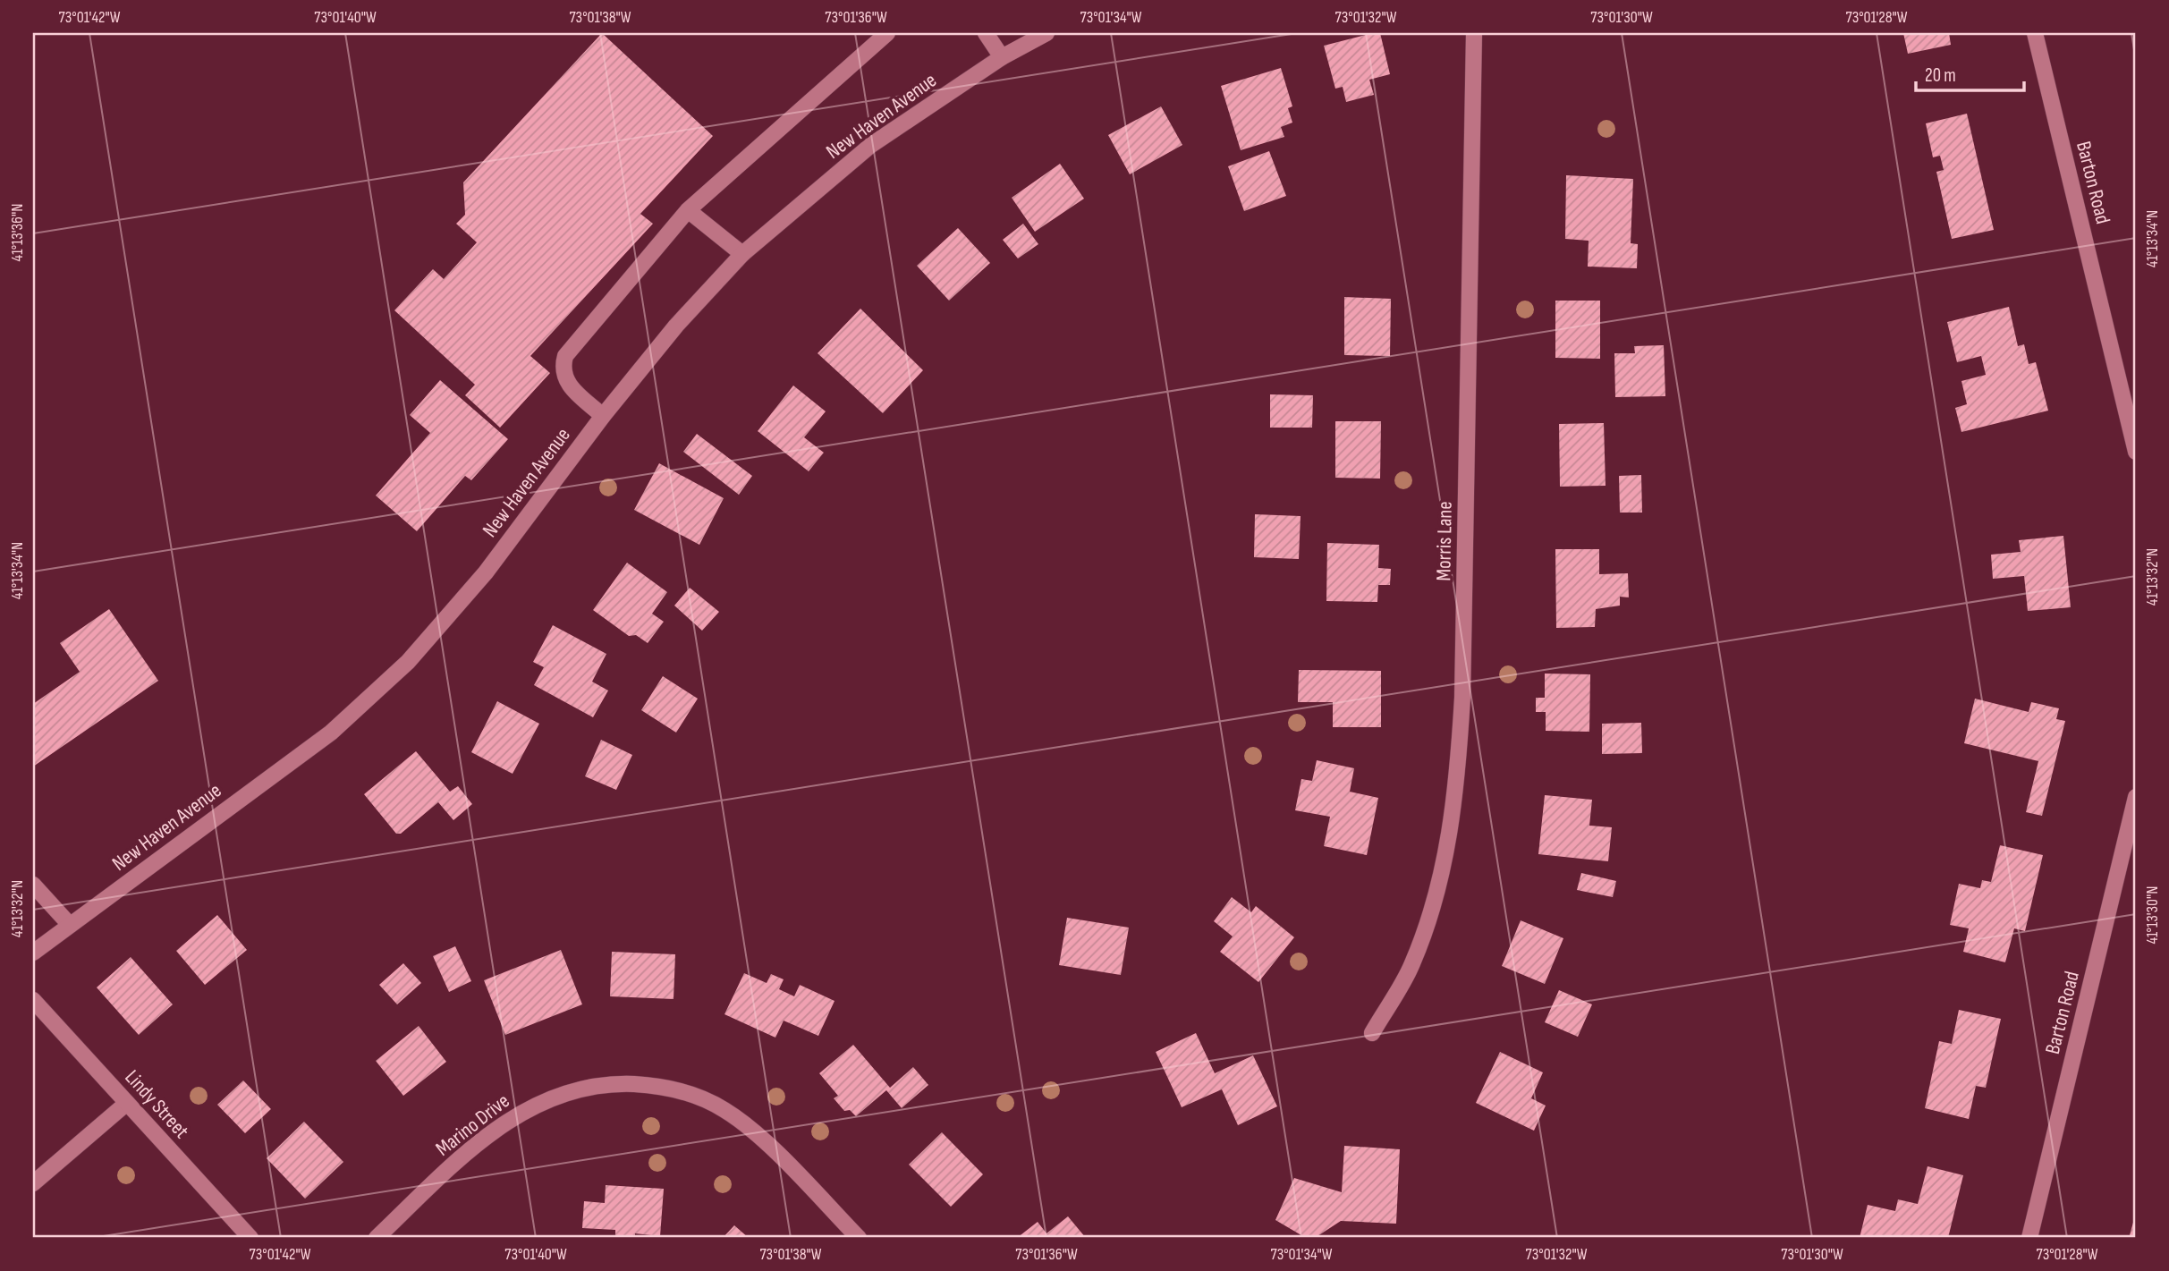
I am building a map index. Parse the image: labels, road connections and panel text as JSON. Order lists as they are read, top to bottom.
{
  "streets": {
    "street": [
      "New Haven Avenue",
      "Barton Road",
      "Morris Lane",
      "Lindy Street",
      "Marino Drive"
    ]
  },
  "scale_bar": "20 m",
  "coordinates": [
    "73°01'42\"W",
    "73°01'40\"W",
    "73°01'38\"W",
    "73°01'36\"W",
    "73°01'34\"W",
    "73°01'32\"W",
    "73°01'30\"W",
    "73°01'28\"W",
    "41°13'36\"N",
    "41°13'34\"N",
    "41°13'32\"N",
    "41°13'30\"N"
  ]
}
